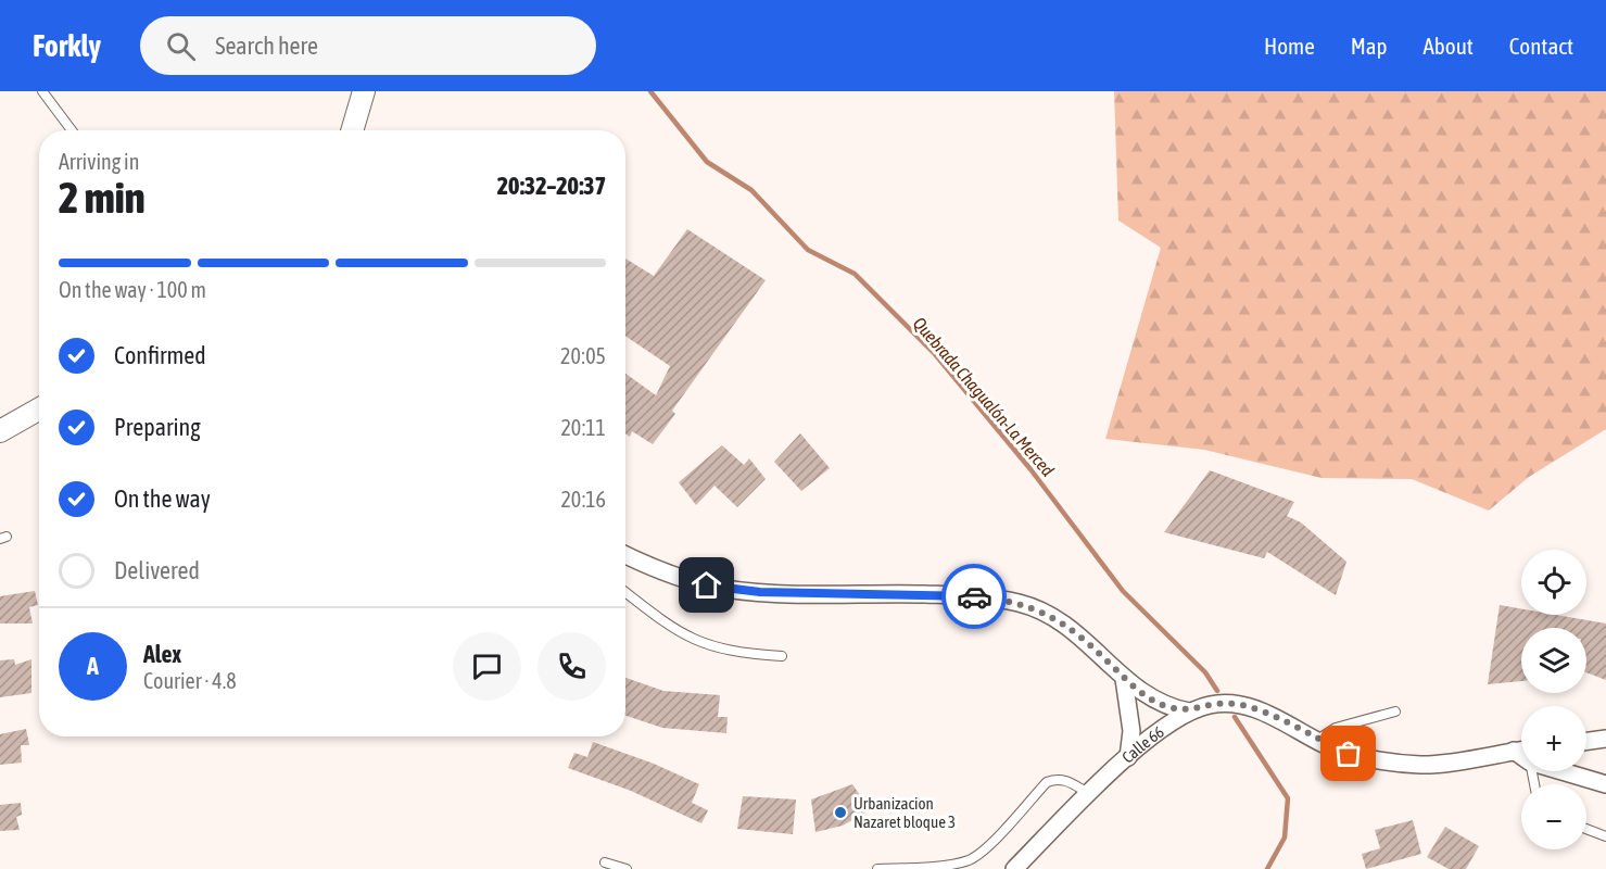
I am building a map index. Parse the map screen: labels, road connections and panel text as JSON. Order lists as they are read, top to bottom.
{
  "streets": {
    "street": ["Calle 66"]
  },
  "water": ["Quebrada Chagualón-La Merced"],
  "places": ["Urbanizacion Nazaret bloque 3"],
  "page": {
    "header": "Forkly",
    "search": "Search here",
    "nav": [
      "Home",
      "Map",
      "About",
      "Contact"
    ],
    "heading": ["2 min", "Arriving in", "20:32–20:37"],
    "panel": ["Alex", "Courier · 4.8"],
    "bar": "On the way · 100 m",
    "list": [
      ["Confirmed", "20:05"],
      ["Preparing", "20:11"],
      ["On the way", "20:16"],
      "Delivered"
    ],
    "map_buttons": ["+", "−"],
    "round": "A"
  }
}
